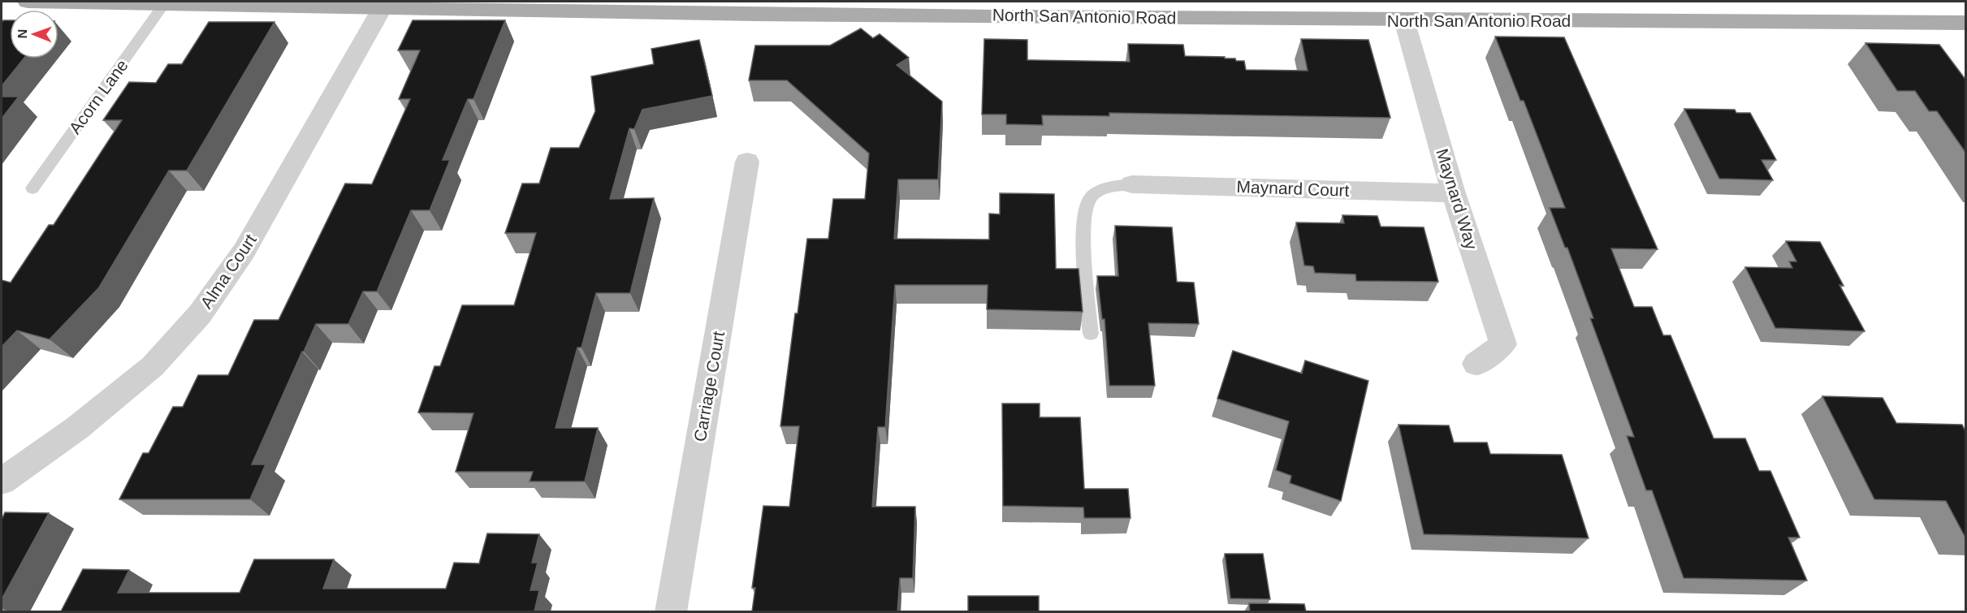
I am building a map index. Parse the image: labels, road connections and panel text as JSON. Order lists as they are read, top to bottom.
{
  "streets": {
    "main road": ["North San Antonio Road"],
    "street": [
      "Maynard Court",
      "Maynard Way",
      "Alma Court",
      "Carriage Court"
    ],
    "lane": ["Acorn Lane"]
  },
  "crossings": [
    ["North San Antonio Road", "Acorn Lane"],
    ["North San Antonio Road", "Maynard Way"],
    ["North San Antonio Road", "Alma Court"],
    ["Maynard Court", "Maynard Way"]
  ],
  "north": "left"
}
